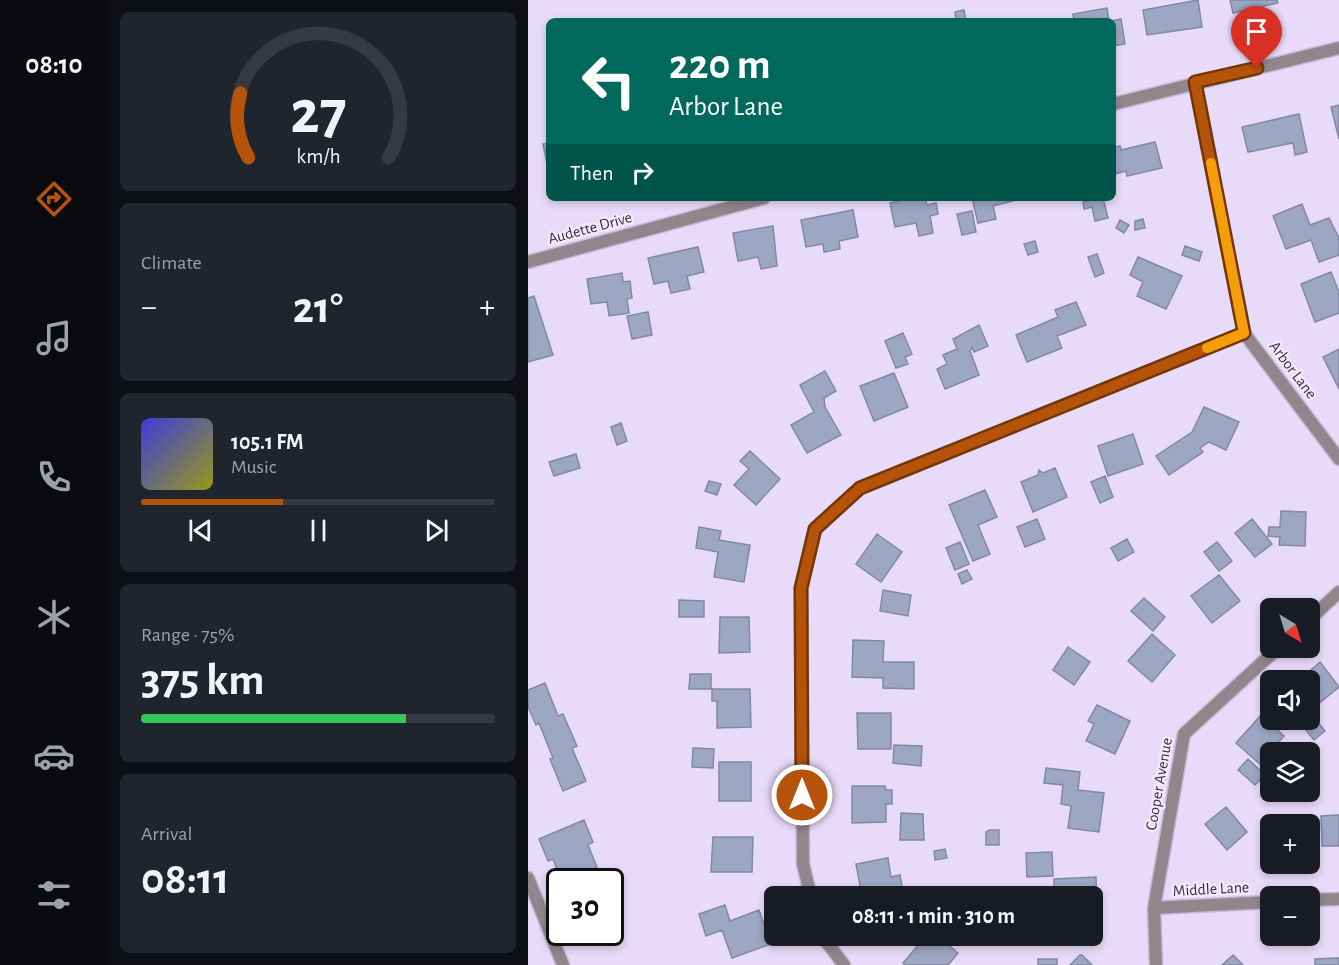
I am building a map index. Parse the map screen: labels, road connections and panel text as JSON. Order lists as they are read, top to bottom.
{
  "streets": {
    "street": [
      "Audette Drive",
      "Arbor Lane",
      "Cooper Avenue",
      "Middle Lane"
    ]
  },
  "crossings": [
    ["Cooper Avenue", "Middle Lane"]
  ],
  "north": "bottom right",
  "page": {
    "tabs": "08:10",
    "turn": ["220 m", "Arbor Lane"],
    "then": "Then",
    "tile": [
      "Climate",
      ["Range · 75%", "375 km"],
      ["Arrival", "08:11"]
    ],
    "heat": ["−", "21°", "+"],
    "song": ["105.1 FM", "Music"],
    "map_buttons": ["+", "−"],
    "limit": "30",
    "trip": "08:11 · 1 min · 310 m",
    "gauge": ["27", "km/h"]
  }
}
